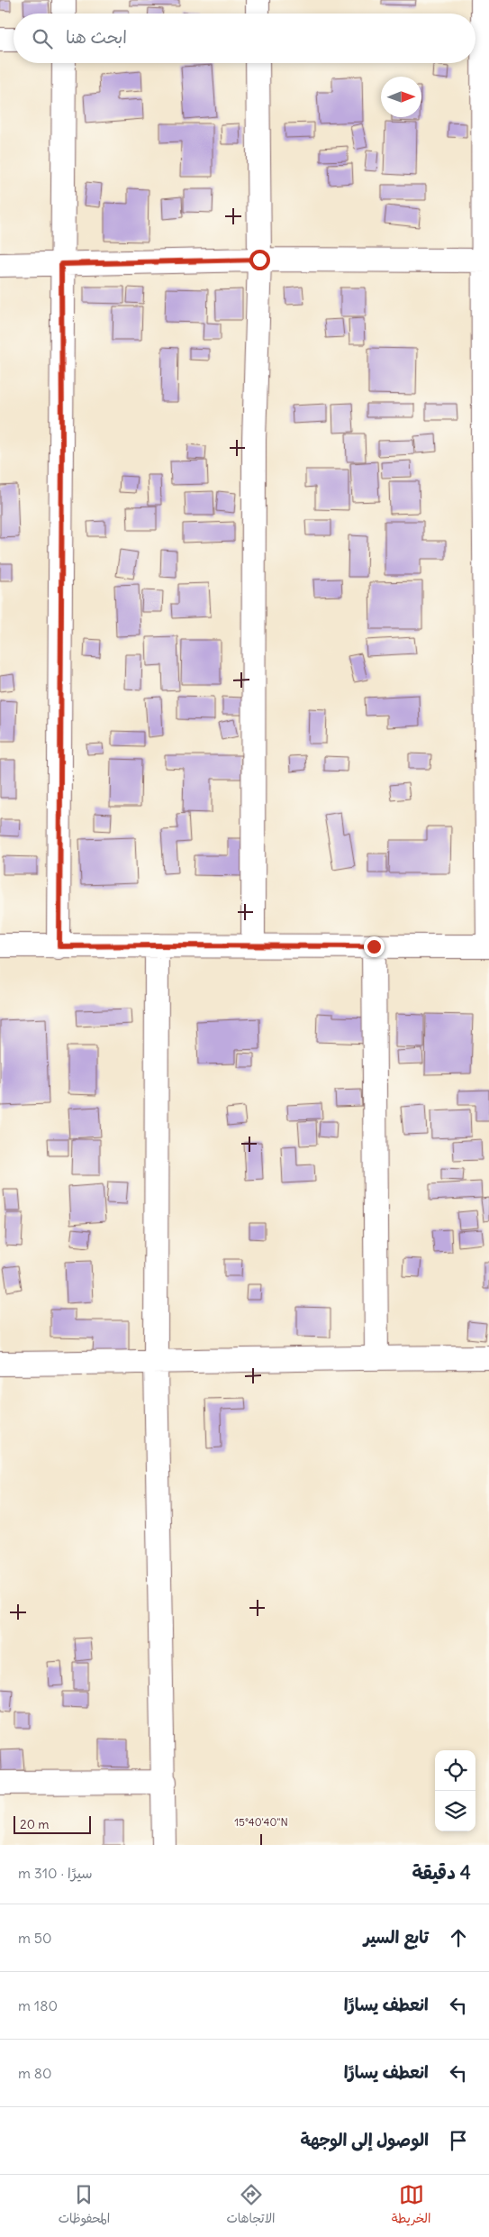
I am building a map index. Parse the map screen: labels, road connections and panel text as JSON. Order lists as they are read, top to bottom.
{
  "scale_bar": "20 m",
  "north": "right",
  "page": {
    "search": "ابحث هنا",
    "scale": "20 m",
    "heading": ["4 دقيقة", "سيرًا · 310 m"],
    "list": [
      ["تابع السير", "50 m"],
      ["انعطف يسارًا", "180 m"],
      ["انعطف يسارًا", "80 m"],
      "الوصول إلى الوجهة"
    ],
    "nav": ["الخريطة", "الاتجاهات", "المحفوظات"]
  },
  "coordinates": ["15°40'40\"N"]
}
